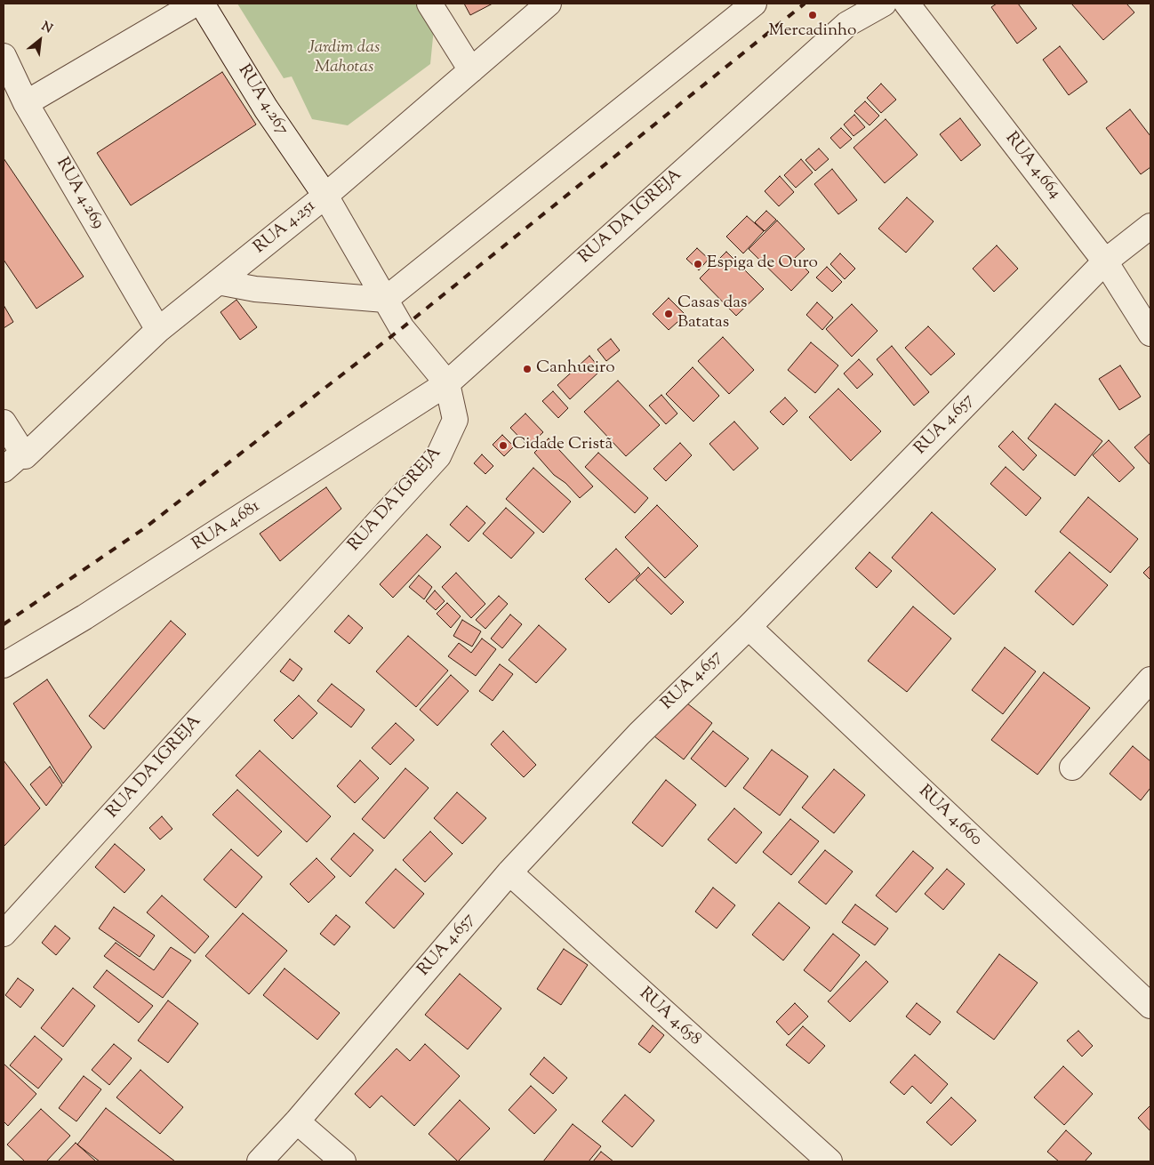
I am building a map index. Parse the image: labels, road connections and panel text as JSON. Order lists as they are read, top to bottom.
{
  "streets": {
    "street": [
      "RUA 4.267",
      "RUA 4.664",
      "RUA 4.269",
      "RUA DA IGREJA",
      "RUA 4.251",
      "RUA 4.657",
      "RUA 4.681",
      "RUA 4.660",
      "RUA 4.658"
    ]
  },
  "crossings": [
    ["RUA 4.267", "RUA DA IGREJA"],
    ["RUA 4.267", "RUA 4.251"],
    ["RUA 4.267", "RUA 4.681"],
    ["RUA 4.664", "RUA 4.657"],
    ["RUA 4.269", "RUA 4.251"],
    ["RUA DA IGREJA", "RUA 4.681"],
    ["RUA 4.657", "RUA 4.660"],
    ["RUA 4.657", "RUA 4.658"]
  ],
  "parks": ["Jardim das Mahotas"],
  "places": [
    "Mercadinho",
    "Espiga de Ouro",
    "Casas das Batatas",
    "Canhueiro",
    "Cidade Cristã"
  ],
  "north": "top right"
}
